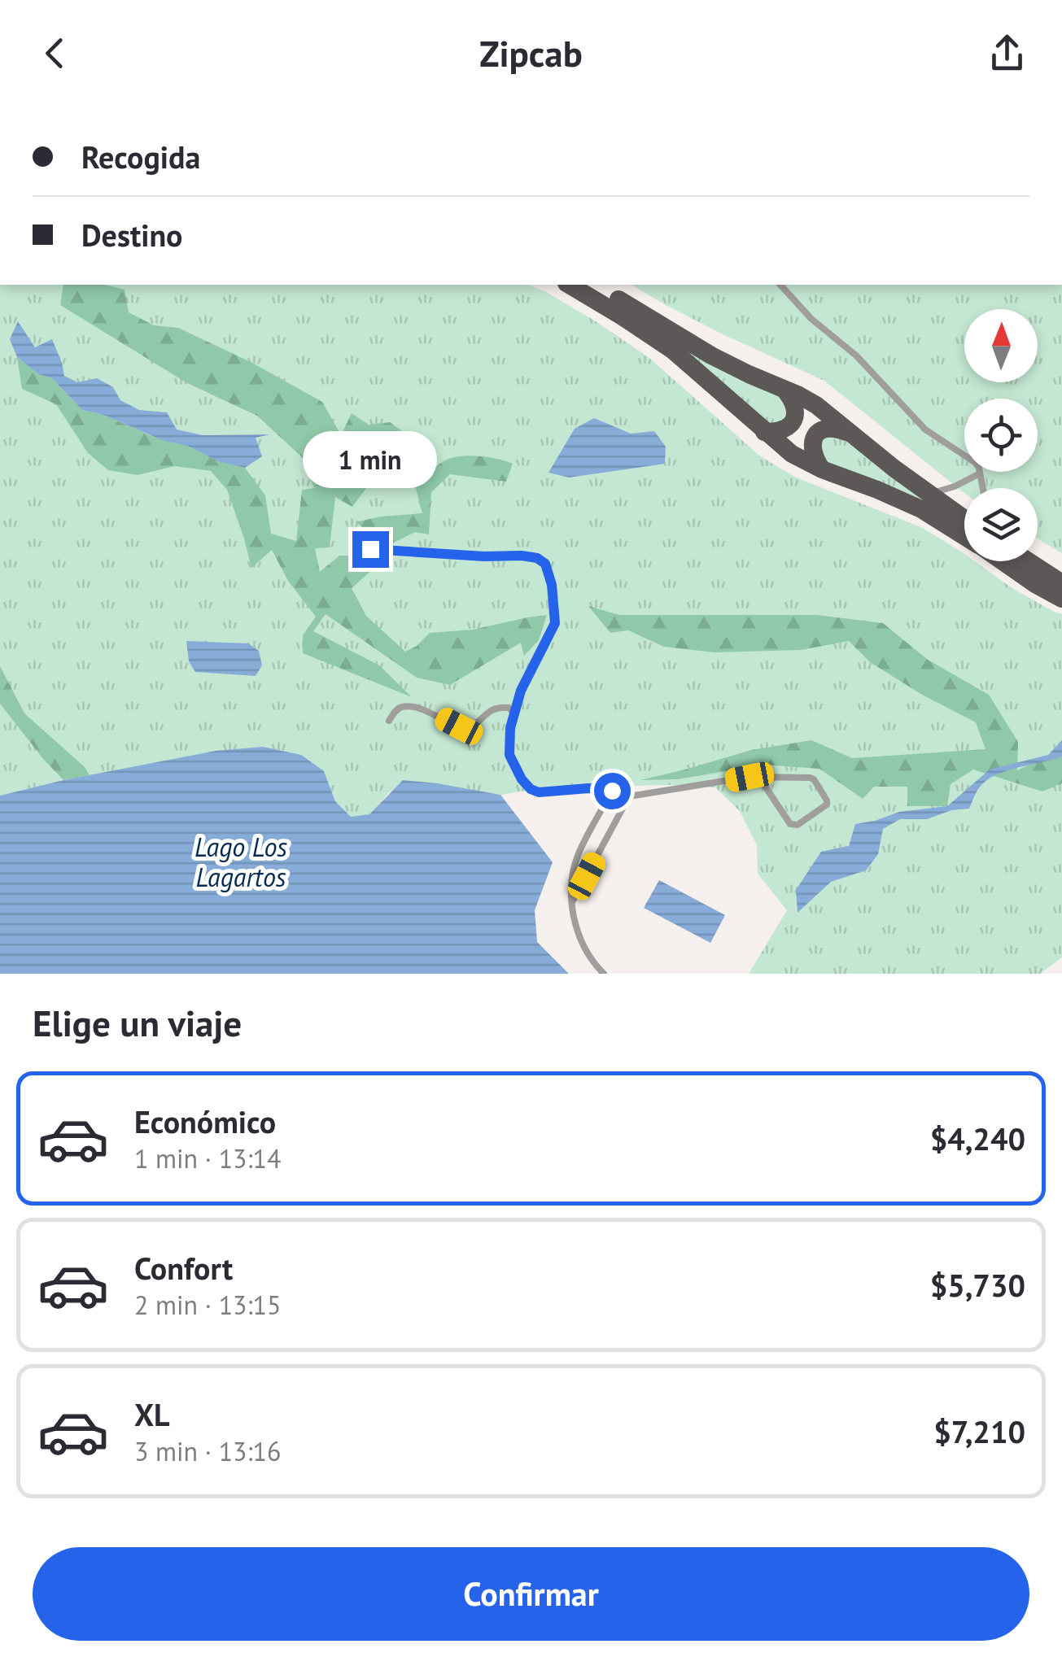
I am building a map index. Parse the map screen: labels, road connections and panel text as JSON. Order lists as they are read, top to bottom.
{
  "water": ["Lago Los Lagartos"],
  "north": "top",
  "page": {
    "header": "Zipcab",
    "banner": ["Recogida", "Destino"],
    "bubble": "1 min",
    "heading": "Elige un viaje",
    "list": [
      {
        "name": "Económico",
        "note": "1 min · 13:14",
        "value": "$4,240"
      },
      {
        "name": "Confort",
        "note": "2 min · 13:15",
        "value": "$5,730"
      },
      {
        "name": "XL",
        "note": "3 min · 13:16",
        "value": "$7,210"
      }
    ],
    "buttons": "Confirmar"
  }
}
